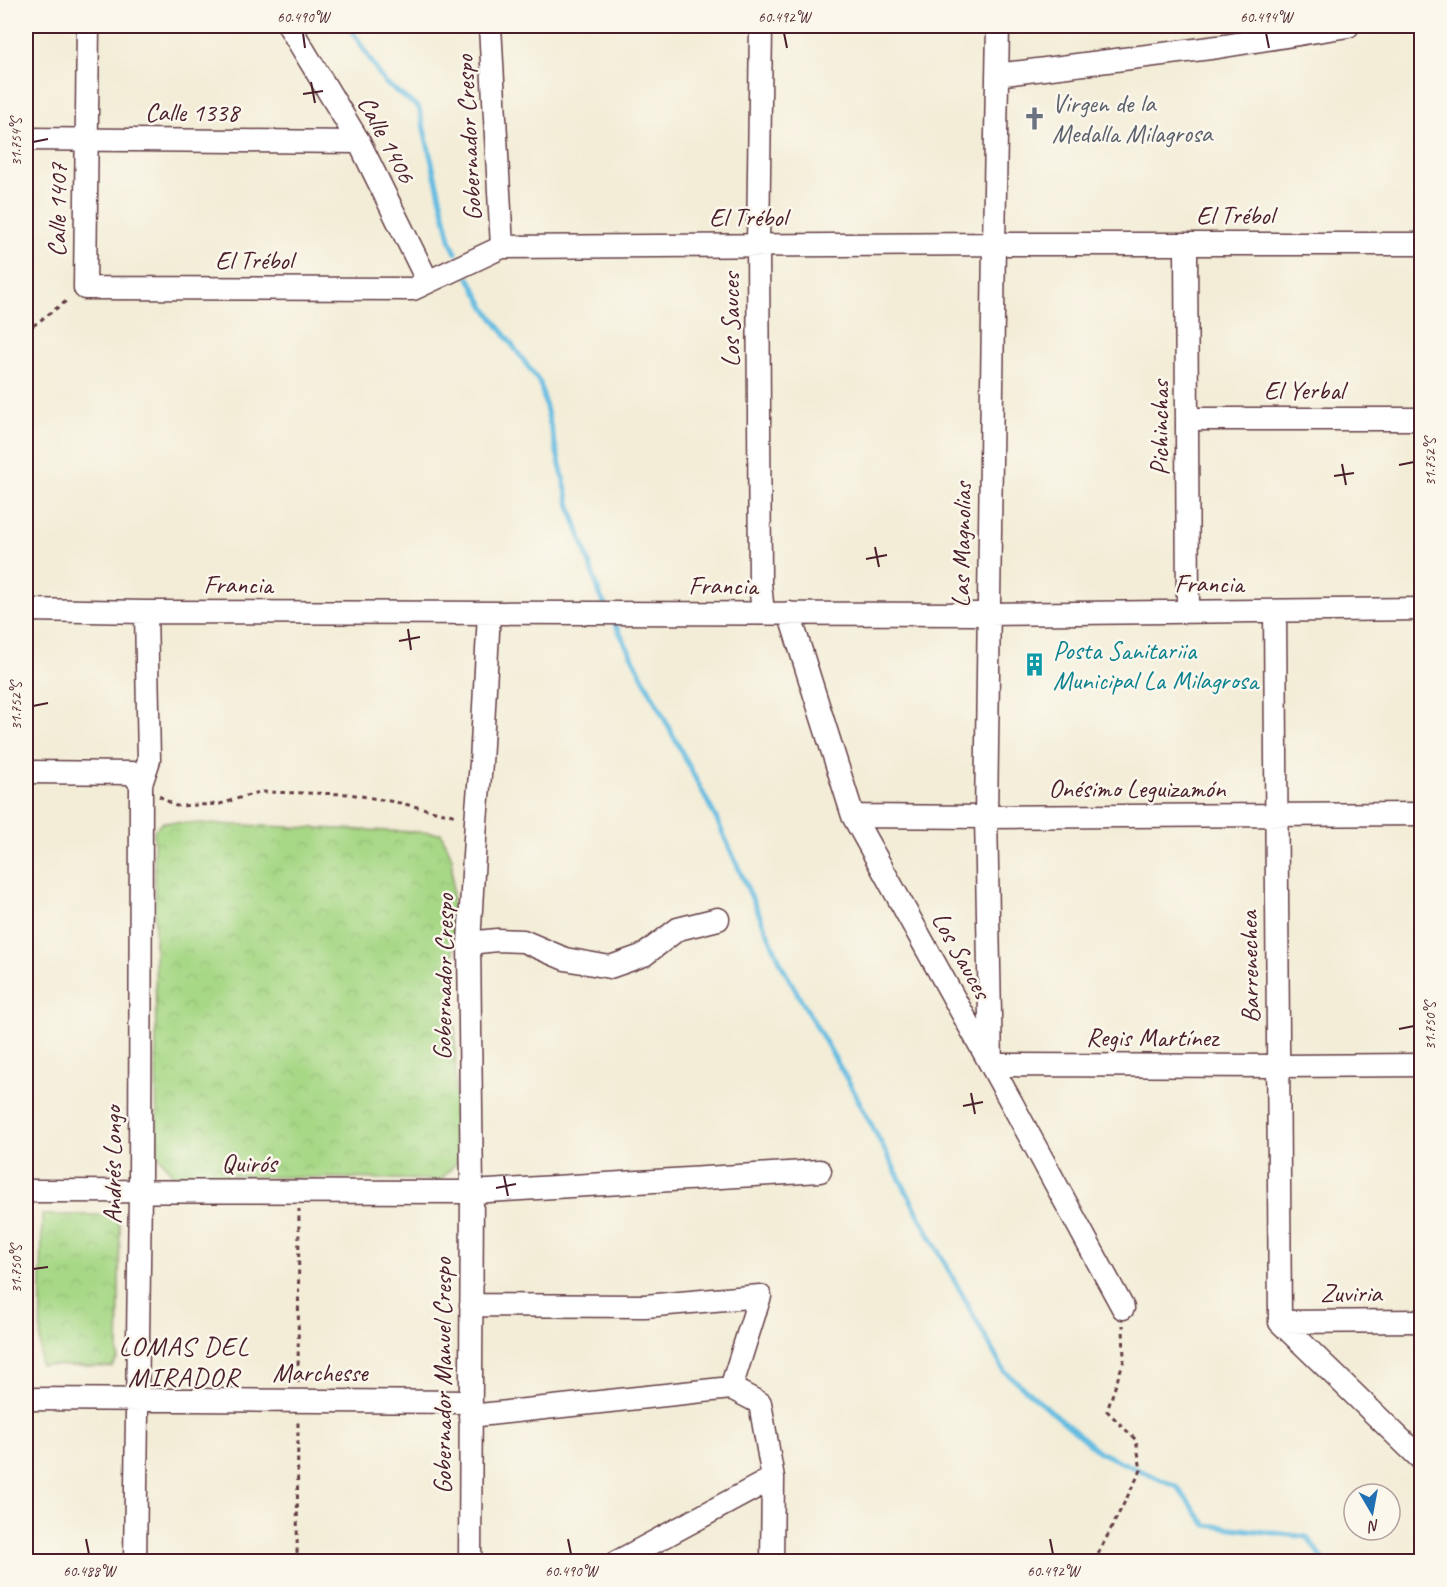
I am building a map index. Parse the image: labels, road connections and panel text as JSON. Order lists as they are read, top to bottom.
{
  "streets": {
    "street": [
      "Calle 1338",
      "Gobernador Crespo",
      "Calle 1406",
      "Calle 1407",
      "El Trébol",
      "Los Sauces",
      "El Yerbal",
      "Pichinchas",
      "Las Magnolias",
      "Francia",
      "Onésimo Leguizamón",
      "Barrenechea",
      "Regis Martínez",
      "Quirós",
      "Andrés Longo",
      "Zuviria",
      "Marchesse",
      "Gobernador Manuel Crespo"
    ]
  },
  "crossings": [
    ["Calle 1338", "Calle 1406"],
    ["Calle 1338", "Calle 1407"],
    ["Gobernador Crespo", "El Trébol"],
    ["Gobernador Crespo", "Francia"],
    ["Gobernador Crespo", "Quirós"],
    ["Gobernador Crespo", "Gobernador Manuel Crespo"],
    ["Calle 1406", "El Trébol"],
    ["Calle 1407", "El Trébol"],
    ["El Trébol", "Los Sauces"],
    ["El Trébol", "Pichinchas"],
    ["El Trébol", "Las Magnolias"],
    ["Los Sauces", "Las Magnolias"],
    ["Los Sauces", "Francia"],
    ["Los Sauces", "Onésimo Leguizamón"],
    ["Los Sauces", "Regis Martínez"],
    ["El Yerbal", "Pichinchas"],
    ["Pichinchas", "Francia"],
    ["Las Magnolias", "Francia"],
    ["Las Magnolias", "Onésimo Leguizamón"],
    ["Las Magnolias", "Regis Martínez"],
    ["Francia", "Barrenechea"],
    ["Francia", "Andrés Longo"],
    ["Onésimo Leguizamón", "Barrenechea"],
    ["Barrenechea", "Regis Martínez"],
    ["Barrenechea", "Zuviria"],
    ["Quirós", "Andrés Longo"],
    ["Quirós", "Gobernador Manuel Crespo"],
    ["Andrés Longo", "Marchesse"],
    ["Marchesse", "Gobernador Manuel Crespo"]
  ],
  "districts": ["LOMAS DEL MIRADOR"],
  "places": {
    "church": ["Virgen de la Medalla Milagrosa"],
    "building": ["Posta Sanitariia Municipal La Milagrosa"]
  },
  "north": "bottom",
  "coordinates": [
    "60.490°W",
    "60.492°W",
    "60.494°W",
    "31.754°S",
    "31.752°S",
    "31.750°S",
    "60.488°W"
  ]
}
